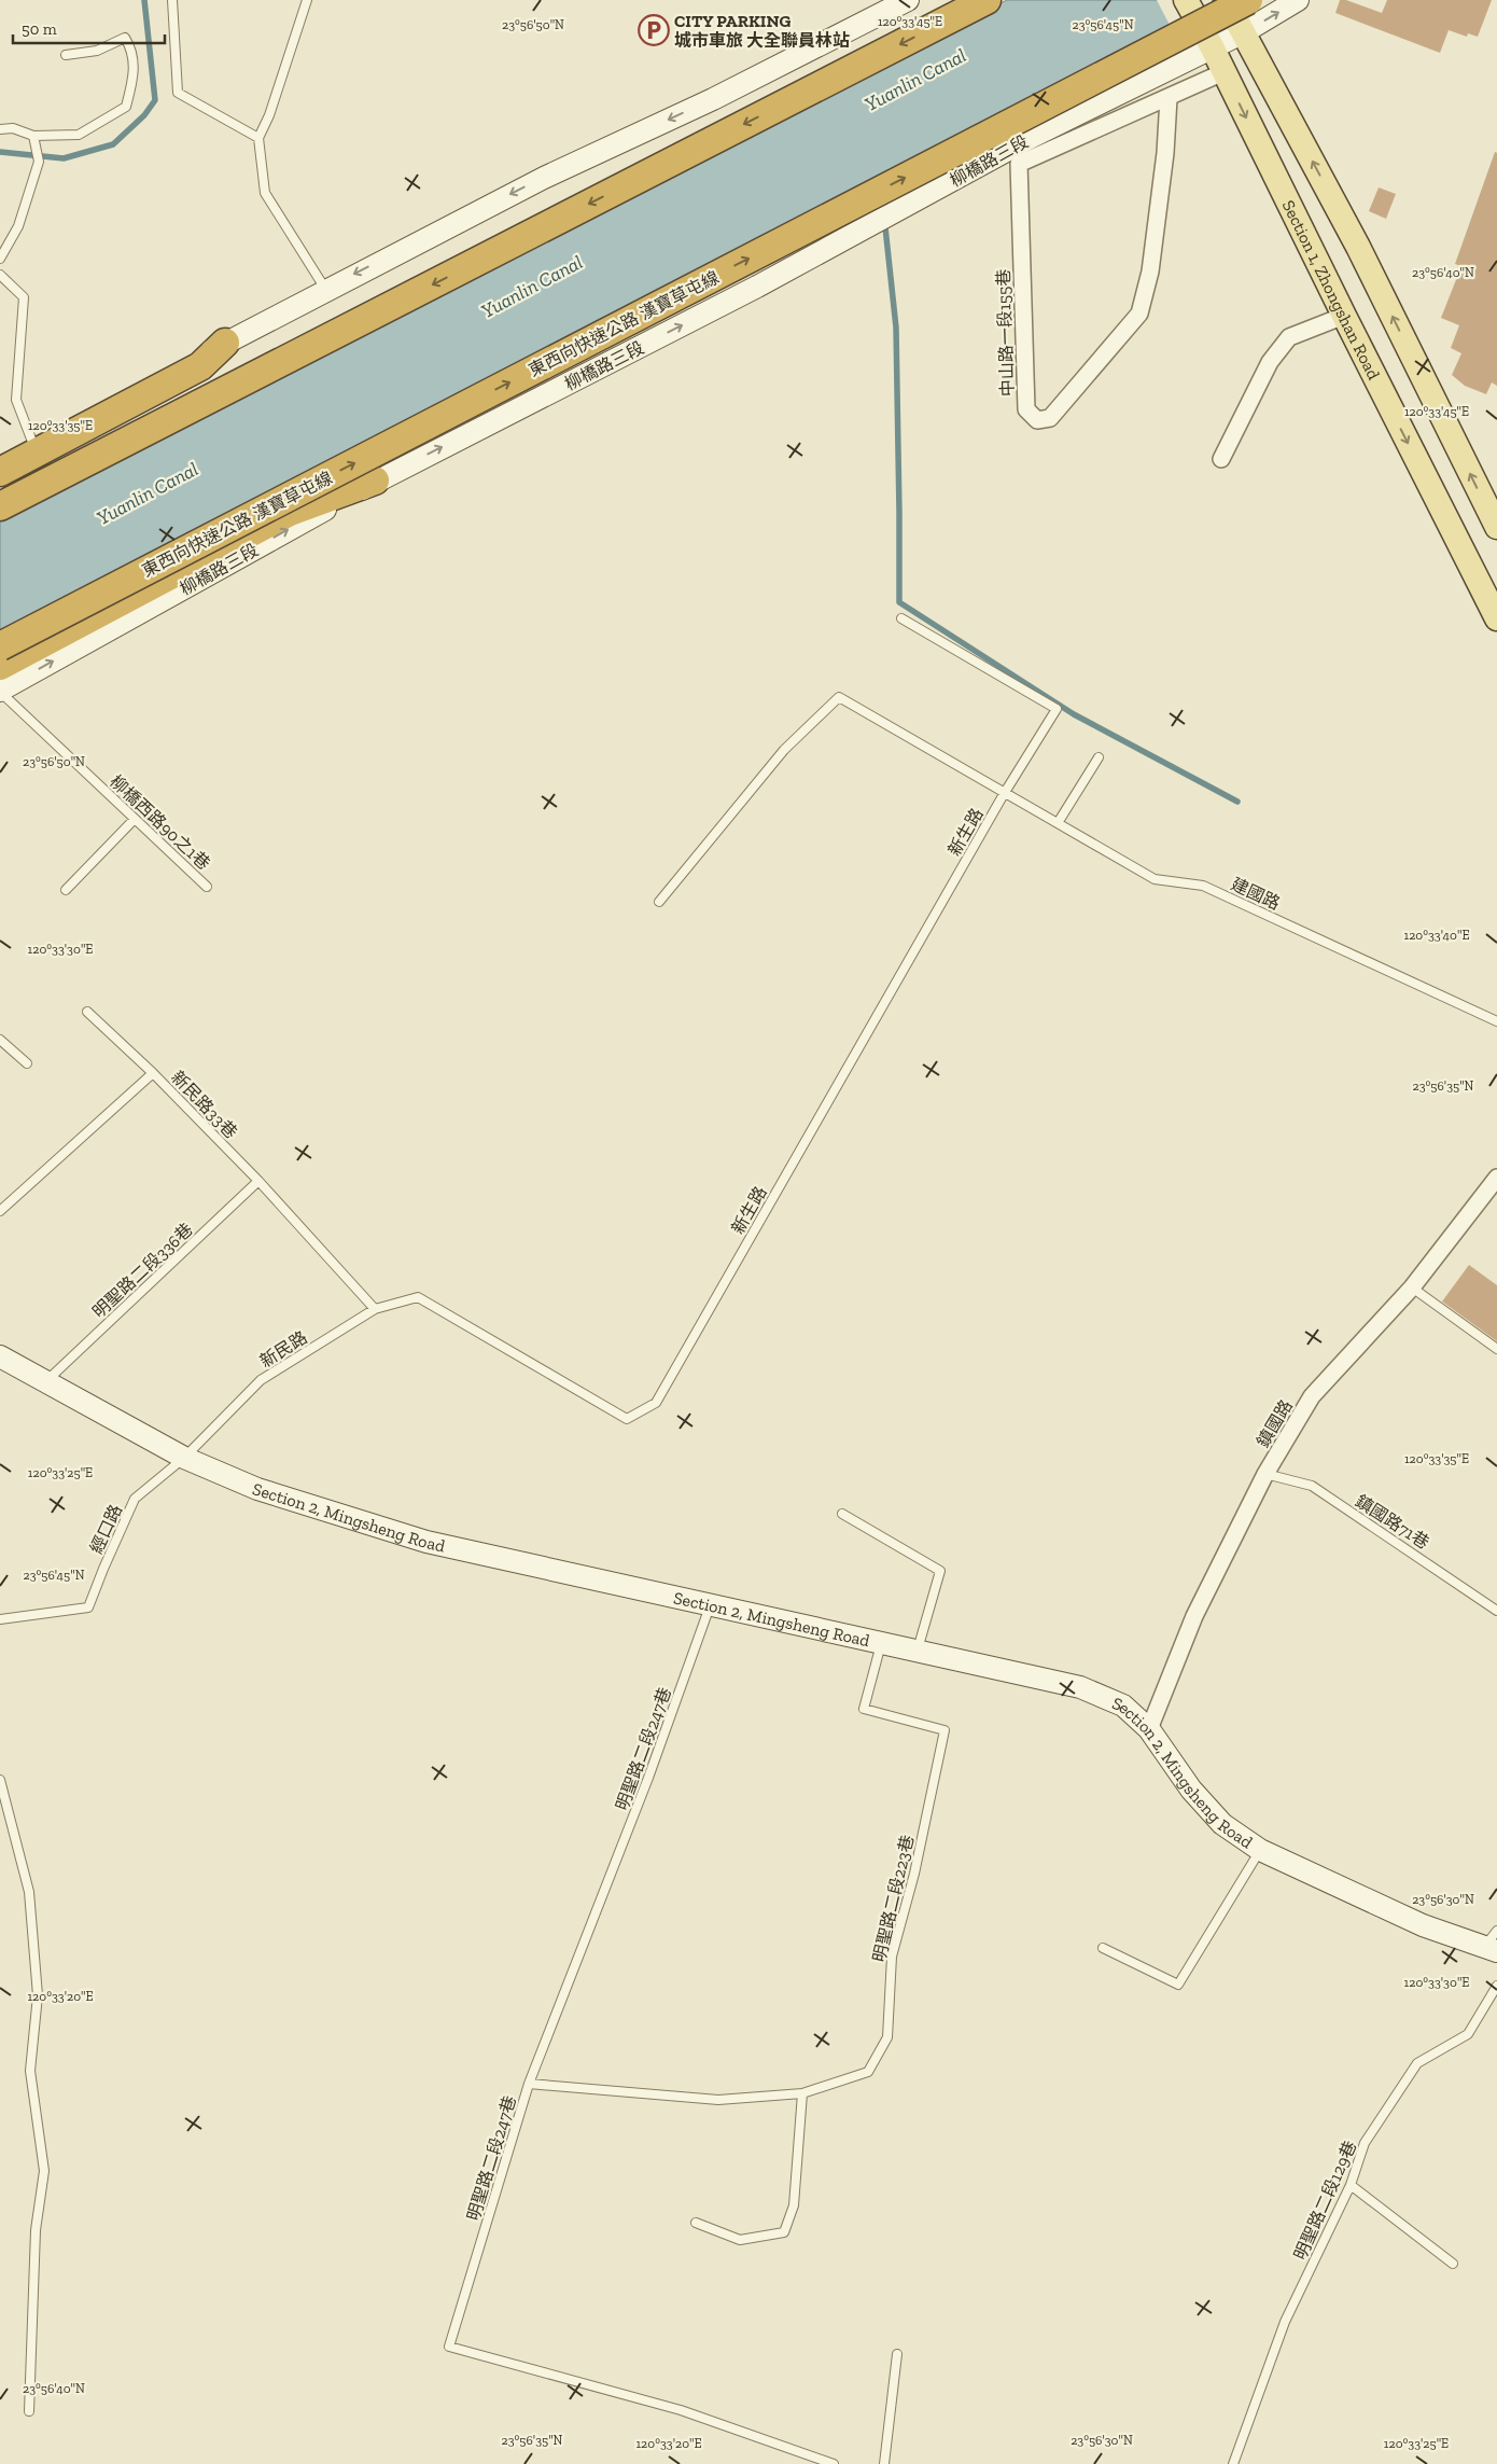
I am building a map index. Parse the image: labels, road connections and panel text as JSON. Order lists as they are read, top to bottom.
{
  "streets": {
    "highway": ["東西向快速公路 漢寶草屯線"],
    "main road": ["柳橋路三段", "Section 1, Zhongshan Road", "Section 2, Mingsheng Road"],
    "street": ["中山路一段155巷", "鎮國路"],
    "lane": [
      "柳橋西路90之1巷",
      "新生路",
      "建國路",
      "新民路33巷",
      "明聖路二段336巷",
      "新民路",
      "鎮國路71巷",
      "經口路",
      "明聖路二段247巷",
      "明聖路二段223巷",
      "明聖路二段129巷"
    ]
  },
  "crossings": [
    ["柳橋路三段", "Section 1, Zhongshan Road"],
    ["柳橋路三段", "柳橋西路90之1巷"],
    ["Section 1, Zhongshan Road", "中山路一段155巷"],
    ["新生路", "建國路"],
    ["新生路", "新民路"],
    ["新民路33巷", "明聖路二段336巷"],
    ["新民路33巷", "新民路"],
    ["明聖路二段336巷", "Section 2, Mingsheng Road"],
    ["新民路", "Section 2, Mingsheng Road"],
    ["新民路", "經口路"],
    ["鎮國路", "Section 2, Mingsheng Road"],
    ["鎮國路", "鎮國路71巷"],
    ["Section 2, Mingsheng Road", "經口路"],
    ["Section 2, Mingsheng Road", "明聖路二段247巷"],
    ["Section 2, Mingsheng Road", "明聖路二段223巷"],
    ["明聖路二段247巷", "明聖路二段223巷"]
  ],
  "water": ["Yuanlin Canal"],
  "places": {
    "parking": ["CITY PARKING 城市車旅 大全聯員林站"]
  },
  "scale_bar": "50 m",
  "coordinates": [
    "120°33'45\"E",
    "23°56'50\"N",
    "23°56'45\"N",
    "23°56'40\"N",
    "120°33'35\"E",
    "120°33'40\"E",
    "120°33'30\"E",
    "23°56'35\"N",
    "120°33'25\"E",
    "23°56'30\"N",
    "120°33'20\"E"
  ]
}
